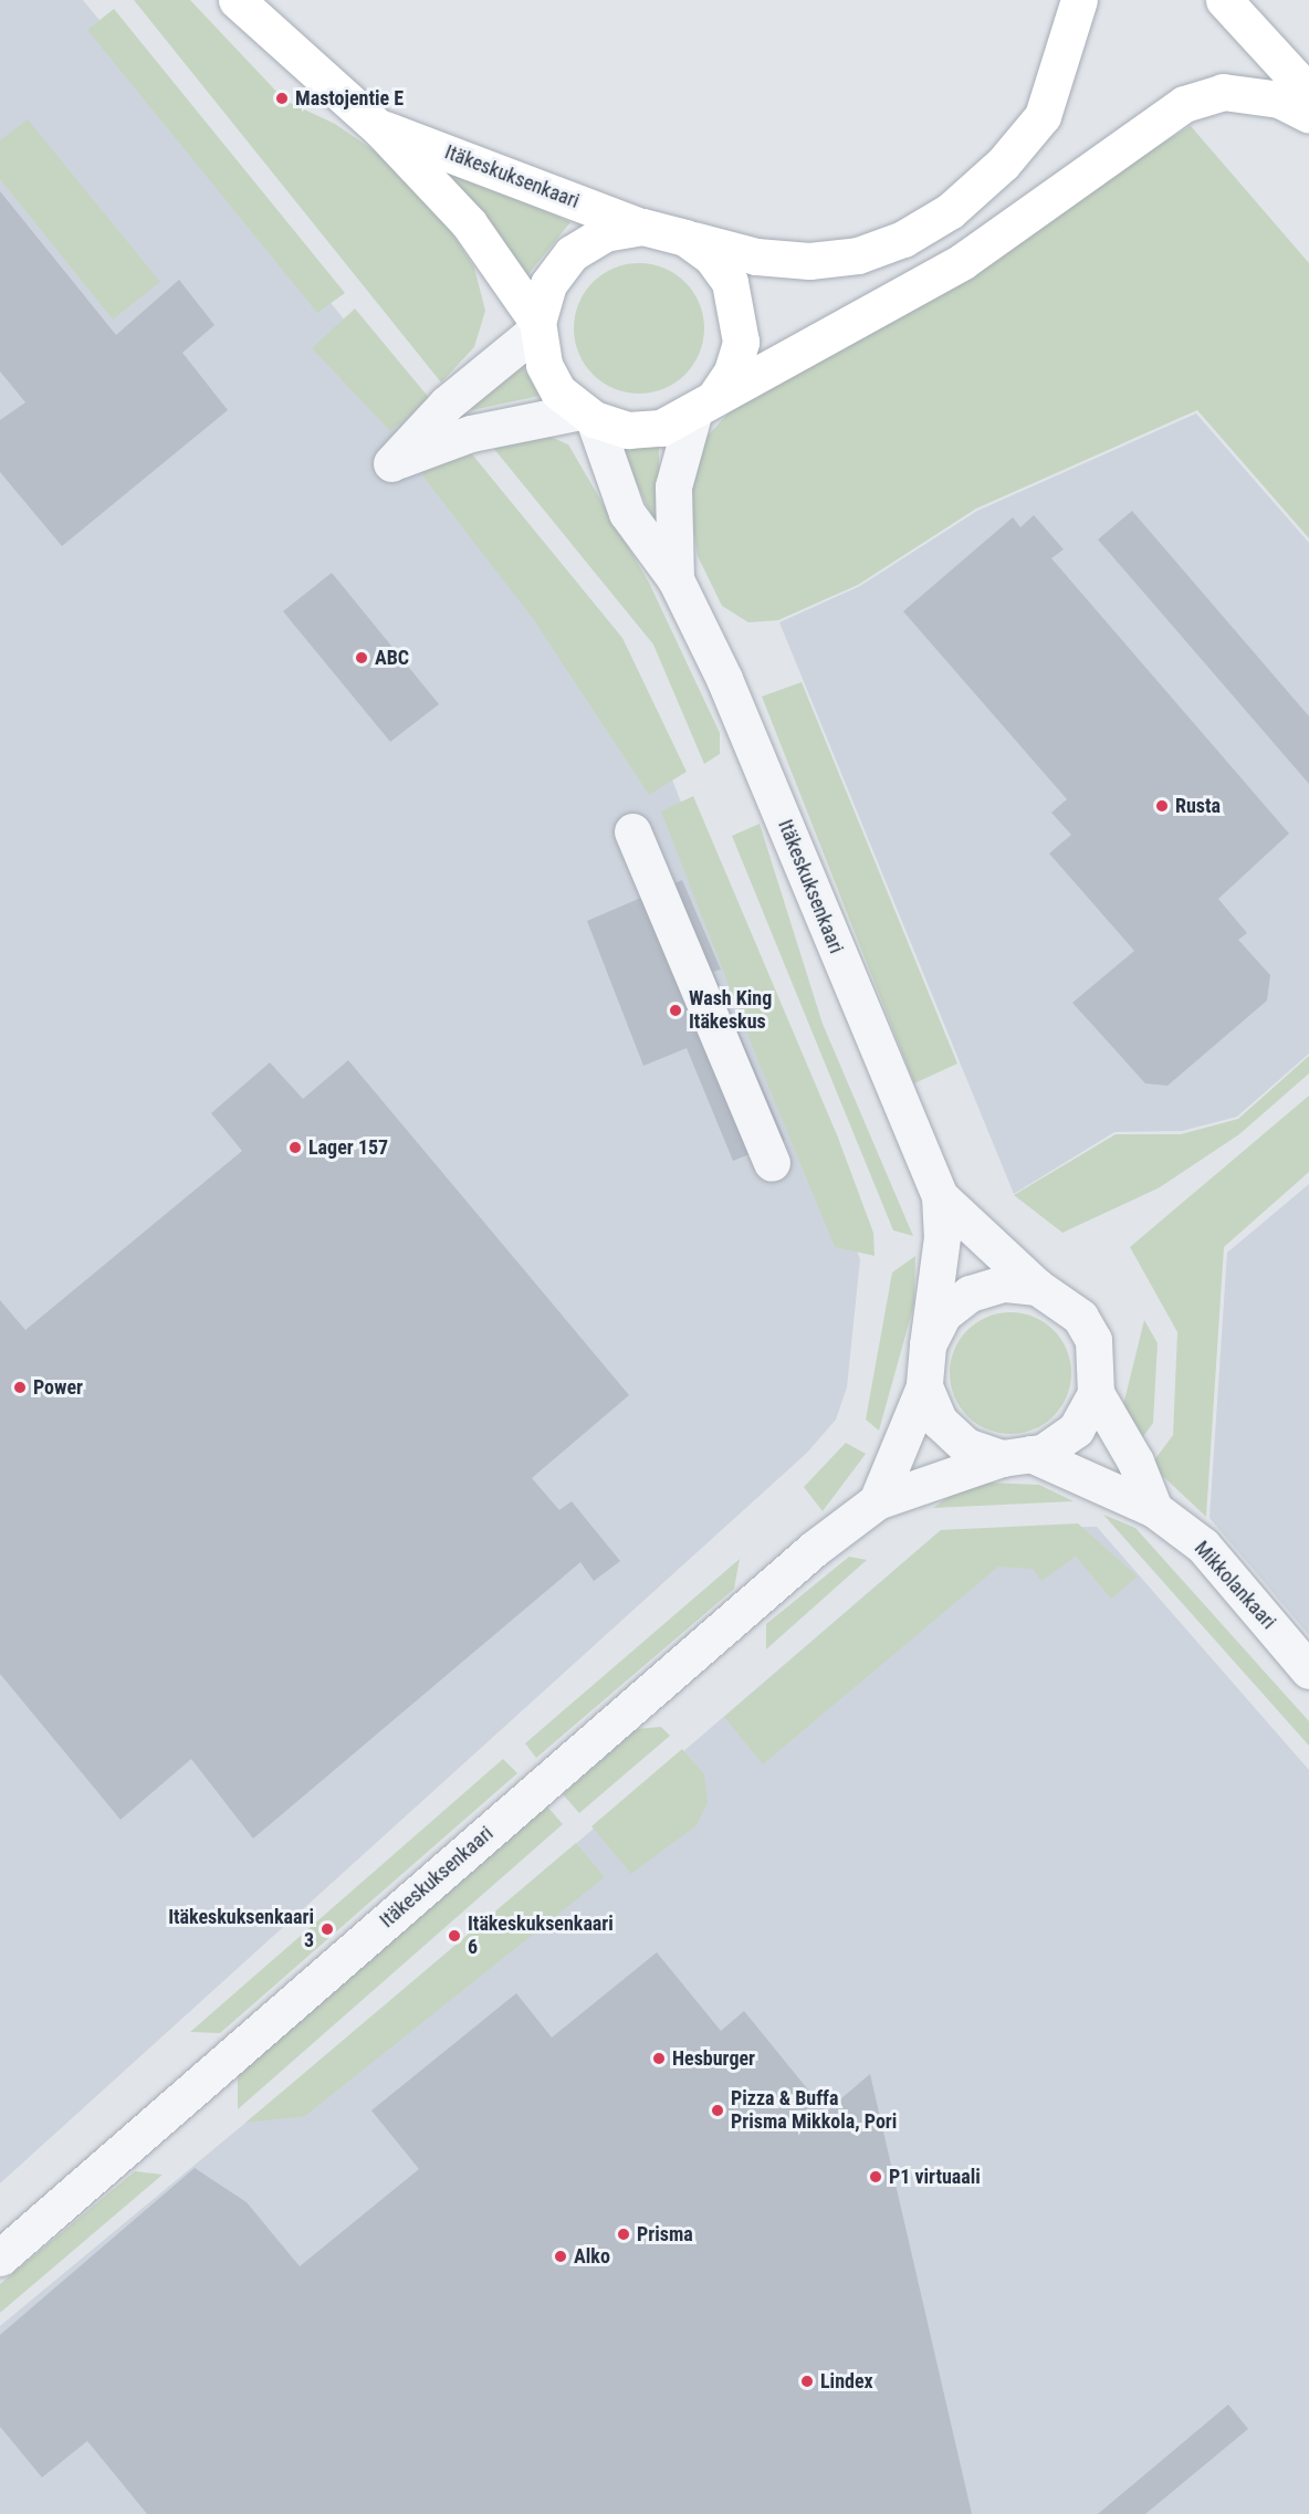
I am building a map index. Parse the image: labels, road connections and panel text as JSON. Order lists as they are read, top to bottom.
{
  "streets": {
    "main road": ["Itäkeskuksenkaari"],
    "street": ["Mikkolankaari"]
  },
  "crossings": [
    ["Itäkeskuksenkaari", "Mikkolankaari"]
  ],
  "places": [
    "Mastojentie E",
    "ABC",
    "Rusta",
    "Wash King Itäkeskus",
    "Lager 157",
    "Power",
    "Itäkeskuksenkaari 3",
    "Itäkeskuksenkaari 6",
    "Hesburger",
    "Pizza & Buffa Prisma Mikkola, Pori",
    "P1 virtuaali",
    "Prisma",
    "Alko",
    "Lindex"
  ]
}
